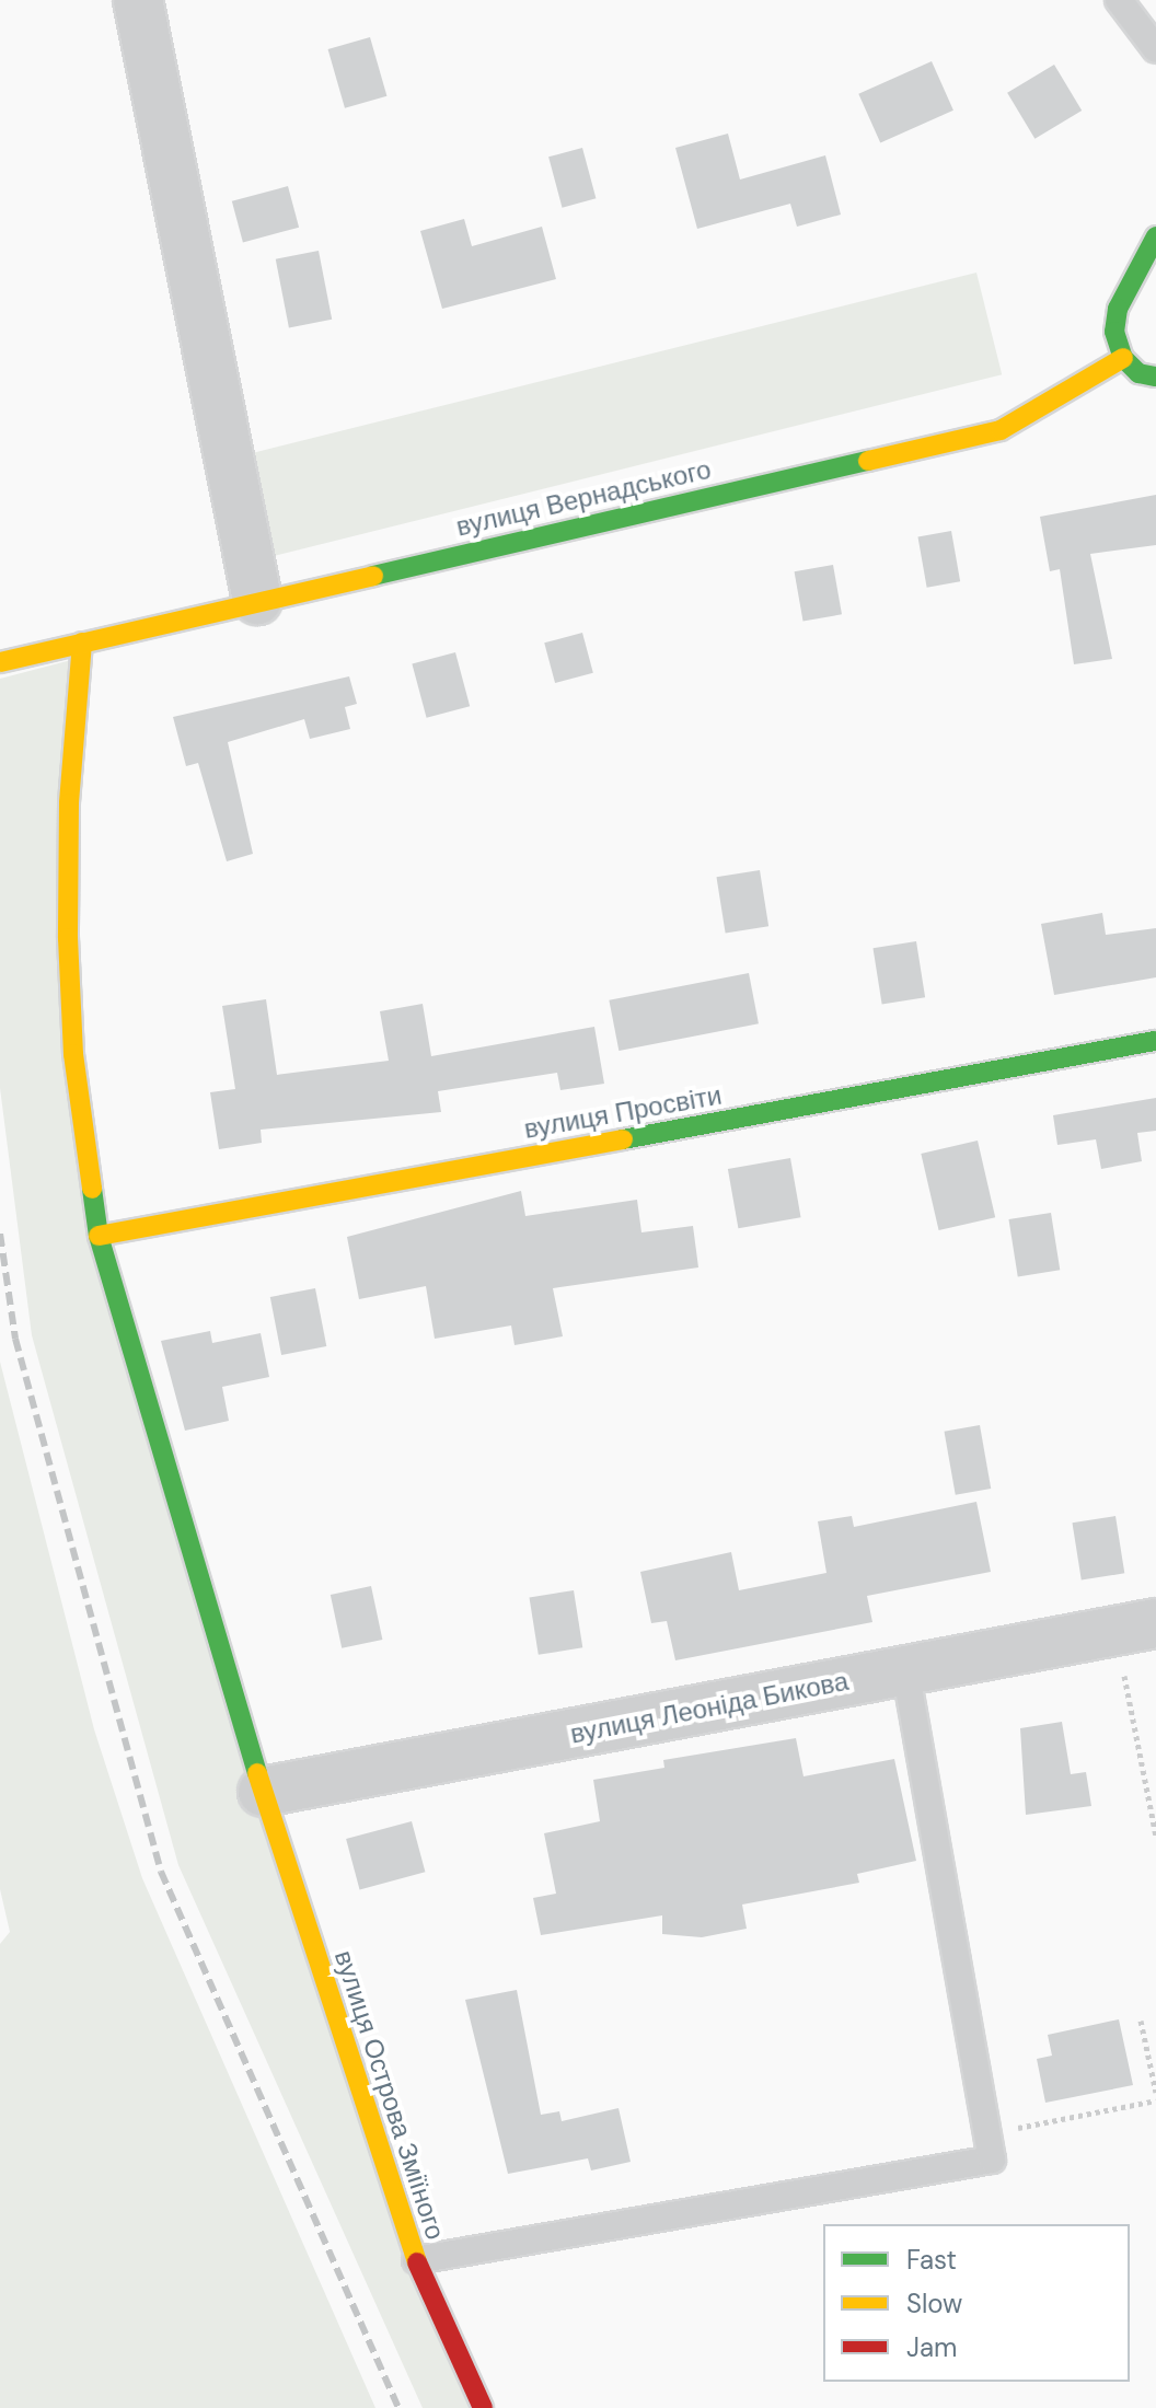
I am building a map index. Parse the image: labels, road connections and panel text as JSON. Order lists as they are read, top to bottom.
{
  "streets": {
    "street": [
      "вулиця Вернадського",
      "вулиця Просвіти",
      "вулиця Леоніда Бикова",
      "вулиця Острова Зміїного"
    ]
  },
  "crossings": [
    ["вулиця Вернадського", "вулиця Острова Зміїного"],
    ["вулиця Просвіти", "вулиця Острова Зміїного"],
    ["вулиця Леоніда Бикова", "вулиця Острова Зміїного"]
  ],
  "legend": ["Fast", "Slow", "Jam"]
}
